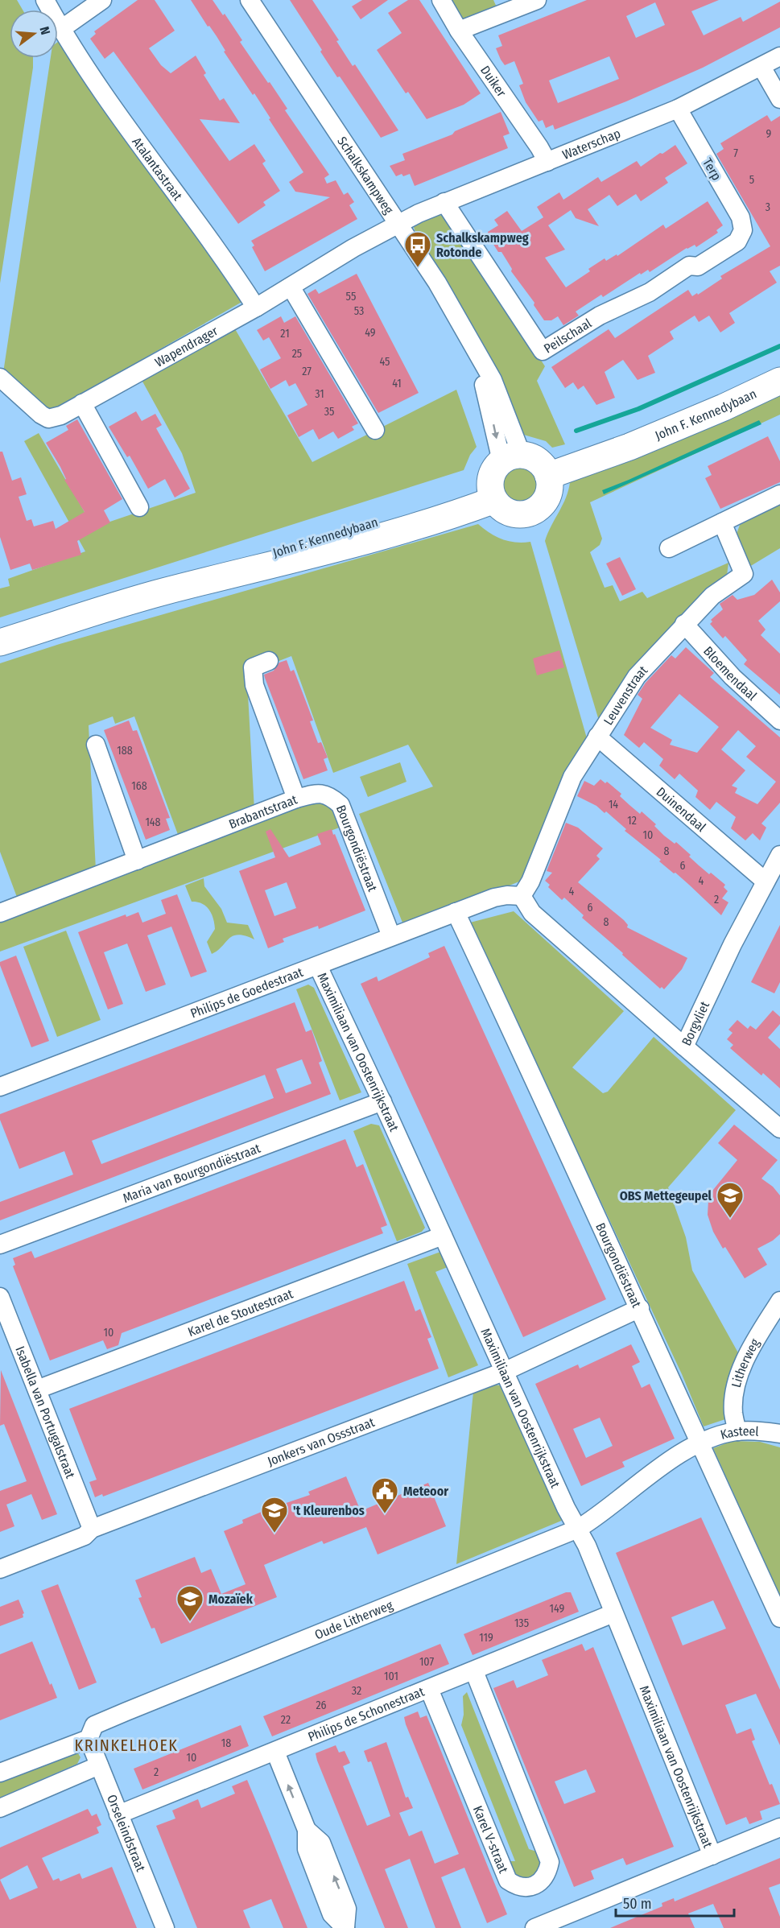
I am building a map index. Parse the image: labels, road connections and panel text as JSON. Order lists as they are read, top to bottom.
{
  "streets": {
    "main road": ["John F. Kennedybaan"],
    "street": [
      "Duiker",
      "Waterschap",
      "Atalantastraat",
      "Terp",
      "Schalkskampweg",
      "Peilschaal",
      "Wapendrager",
      "Bloemendaal",
      "Leuvenstraat",
      "Brabantstraat",
      "Duinendaal",
      "Bourgondiëstraat",
      "Philips de Goedestraat",
      "Borgvliet",
      "Maximiliaan van Oostenrijkstraat",
      "Maria van Bourgondiëstraat",
      "Karel de Stoutestraat",
      "Litherweg",
      "Isabella van Portugalstraat",
      "Kasteel",
      "Jonkers van Ossstraat",
      "Oude Litherweg",
      "Philips de Schonestraat",
      "Orseleindstraat",
      "Karel V-straat"
    ]
  },
  "crossings": [
    ["Duiker", "Waterschap"],
    ["Waterschap", "Terp"],
    ["Waterschap", "Schalkskampweg"],
    ["Waterschap", "Peilschaal"],
    ["Waterschap", "Wapendrager"],
    ["Atalantastraat", "Wapendrager"],
    ["Terp", "Peilschaal"],
    ["Schalkskampweg", "Wapendrager"],
    ["Schalkskampweg", "John F. Kennedybaan"],
    ["Bloemendaal", "Leuvenstraat"],
    ["Leuvenstraat", "Duinendaal"],
    ["Leuvenstraat", "Philips de Goedestraat"],
    ["Leuvenstraat", "Borgvliet"],
    ["Brabantstraat", "Bourgondiëstraat"],
    ["Duinendaal", "Borgvliet"],
    ["Bourgondiëstraat", "Philips de Goedestraat"],
    ["Bourgondiëstraat", "Kasteel"],
    ["Bourgondiëstraat", "Jonkers van Ossstraat"],
    ["Bourgondiëstraat", "Oude Litherweg"],
    ["Philips de Goedestraat", "Borgvliet"],
    ["Philips de Goedestraat", "Maximiliaan van Oostenrijkstraat"],
    ["Maximiliaan van Oostenrijkstraat", "Maria van Bourgondiëstraat"],
    ["Maximiliaan van Oostenrijkstraat", "Karel de Stoutestraat"],
    ["Maximiliaan van Oostenrijkstraat", "Jonkers van Ossstraat"],
    ["Maximiliaan van Oostenrijkstraat", "Oude Litherweg"],
    ["Maximiliaan van Oostenrijkstraat", "Philips de Schonestraat"],
    ["Karel de Stoutestraat", "Isabella van Portugalstraat"],
    ["Litherweg", "Kasteel"],
    ["Isabella van Portugalstraat", "Jonkers van Ossstraat"],
    ["Kasteel", "Oude Litherweg"],
    ["Oude Litherweg", "Orseleindstraat"],
    ["Philips de Schonestraat", "Orseleindstraat"],
    ["Philips de Schonestraat", "Karel V-straat"]
  ],
  "districts": ["KRINKELHOEK"],
  "places": {
    "bus stop": ["Schalkskampweg Rotonde"],
    "school or university": ["OBS Mettegeupel", "'t Kleurenbos", "Mozaïek"],
    "public building": ["Meteoor"]
  },
  "house_numbers": [
    "9",
    "7",
    "5",
    "3",
    "55",
    "53",
    "49",
    "21",
    "25",
    "45",
    "27",
    "41",
    "31",
    "35",
    "188",
    "168",
    "14",
    "12",
    "148",
    "10",
    "8",
    "6",
    "4",
    "4",
    "2",
    "6",
    "8",
    "10",
    "149",
    "135",
    "119",
    "107",
    "101",
    "32",
    "26",
    "22",
    "18",
    "10",
    "2"
  ],
  "scale_bar": "50 m",
  "north": "right"
}
